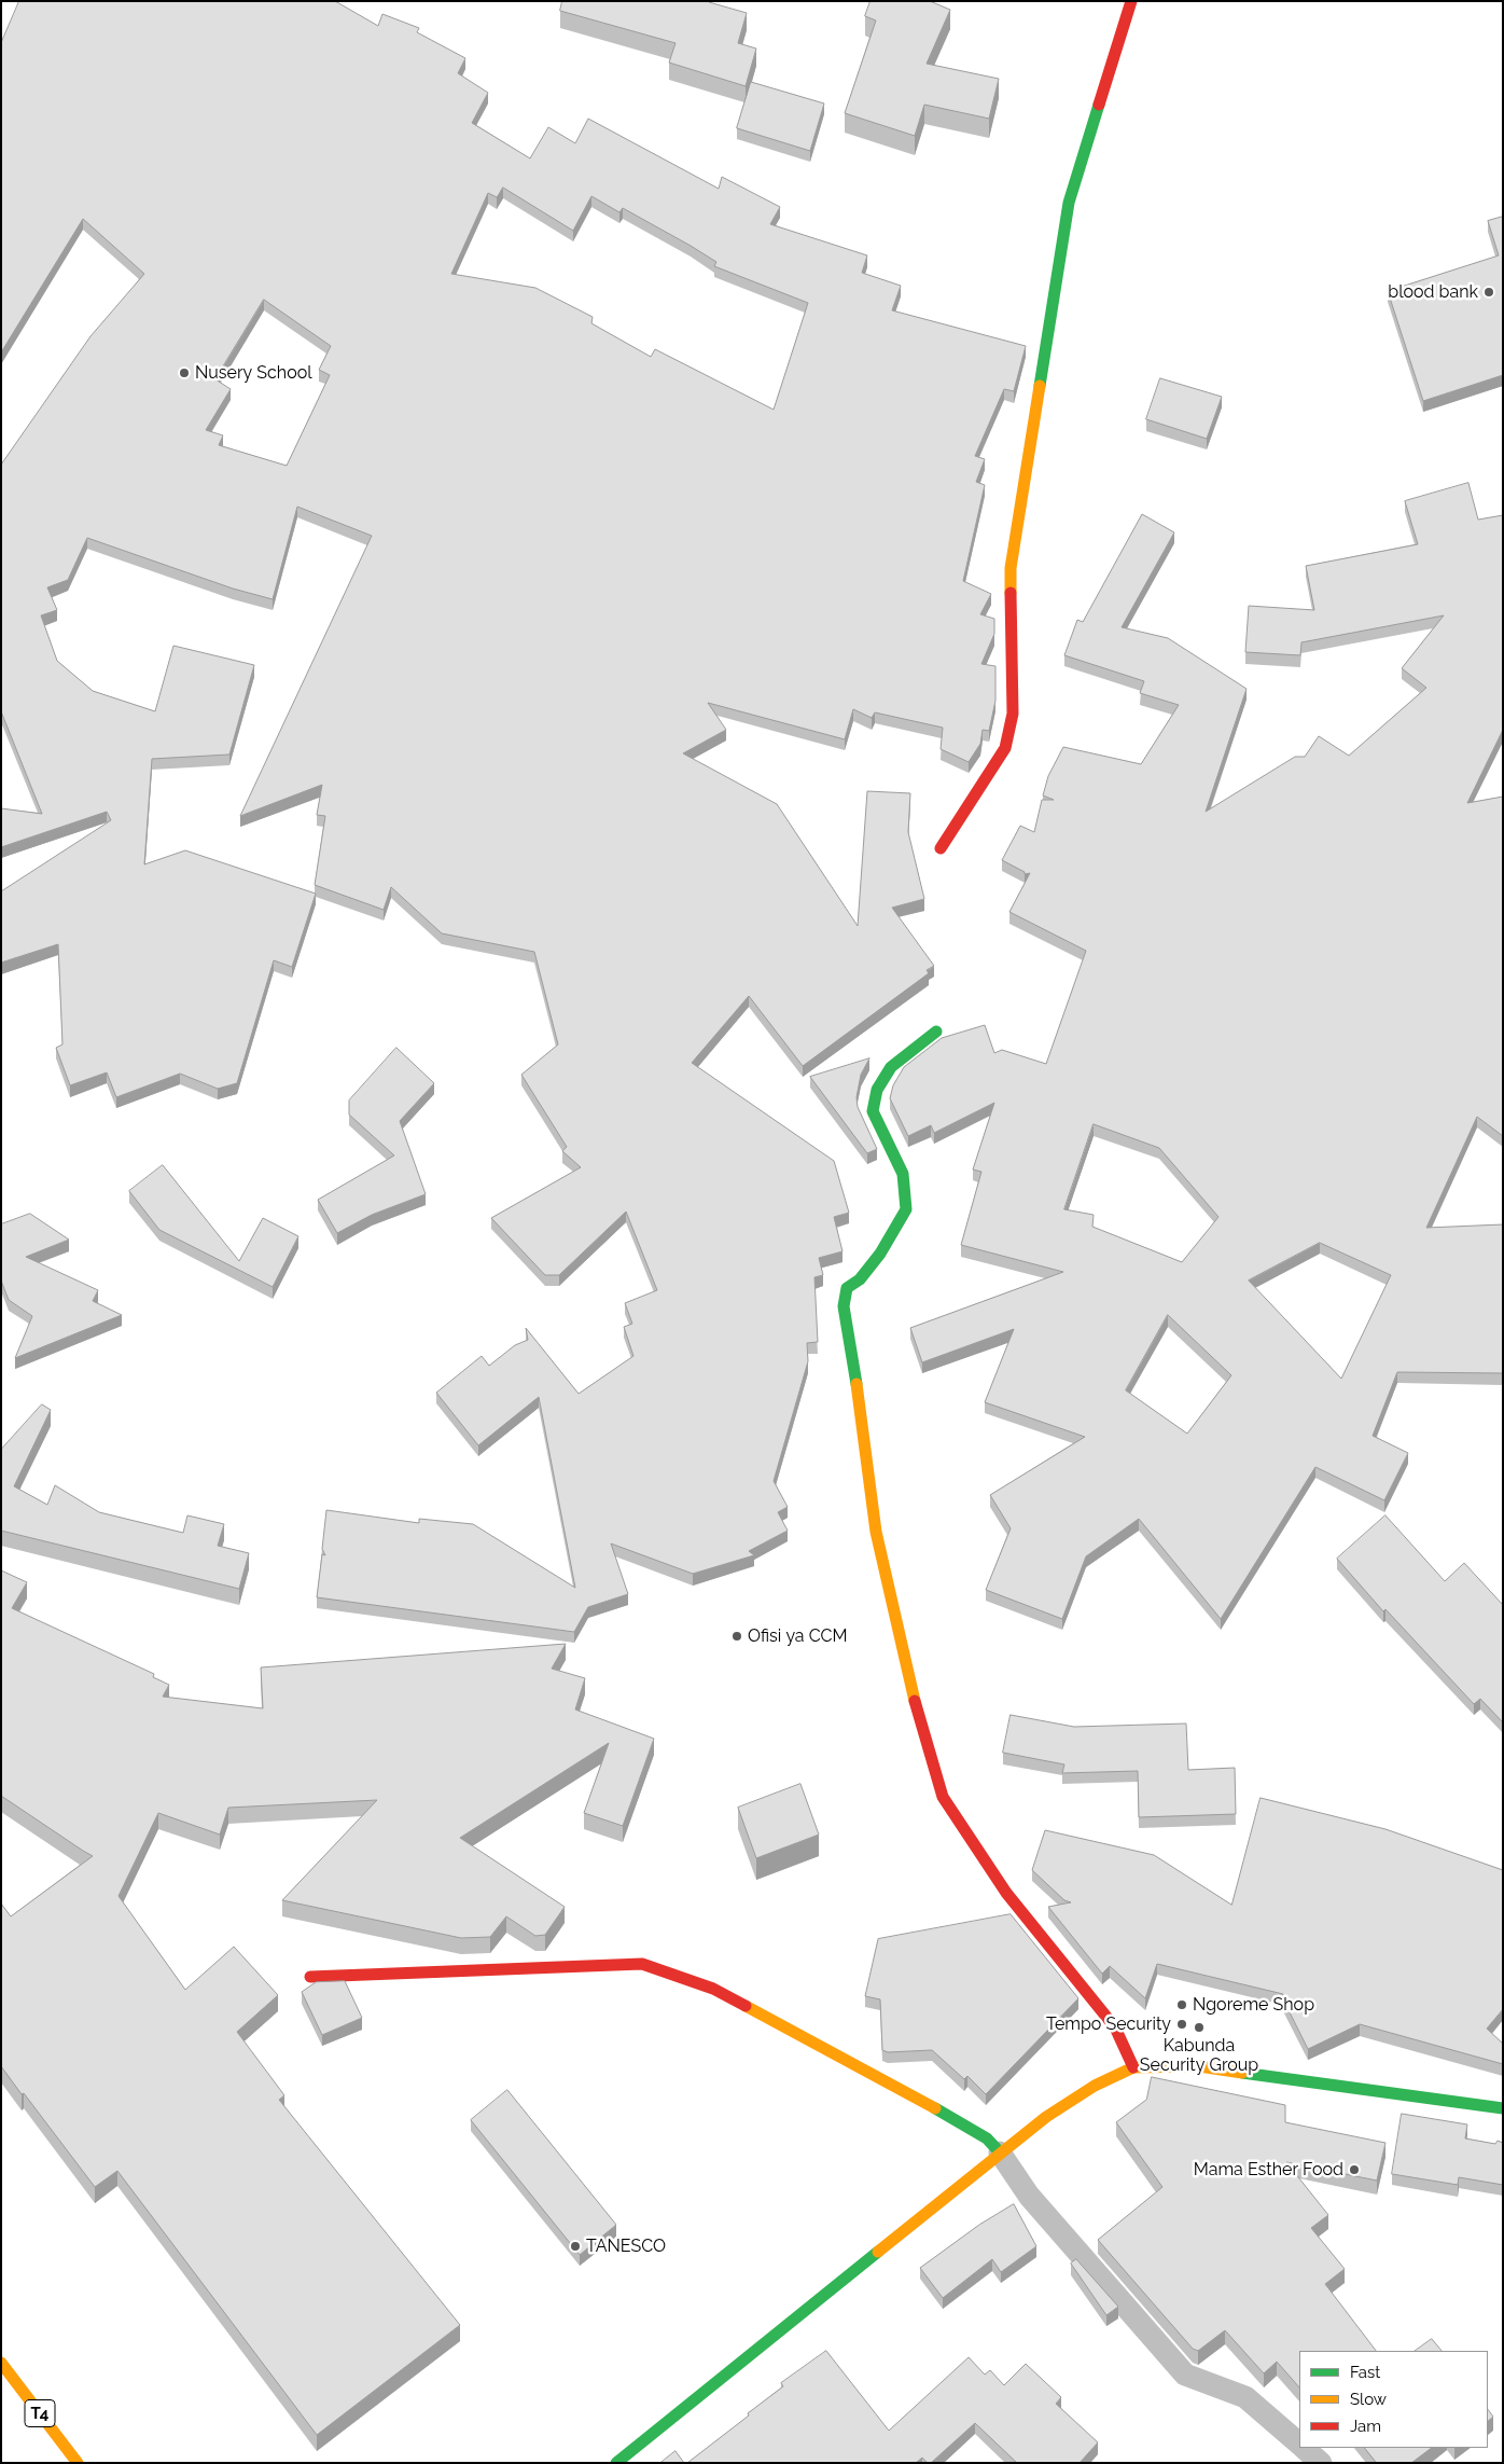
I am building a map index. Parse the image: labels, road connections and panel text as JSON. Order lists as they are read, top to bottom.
{
  "streets": {
    "main road": ["T4"]
  },
  "places": [
    "blood bank",
    "Nusery School",
    "Ofisi ya CCM",
    "Ngoreme Shop",
    "Tempo Security",
    "Kabunda Security Group",
    "Mama Esther Food",
    "TANESCO"
  ],
  "legend": ["Fast", "Slow", "Jam"]
}
